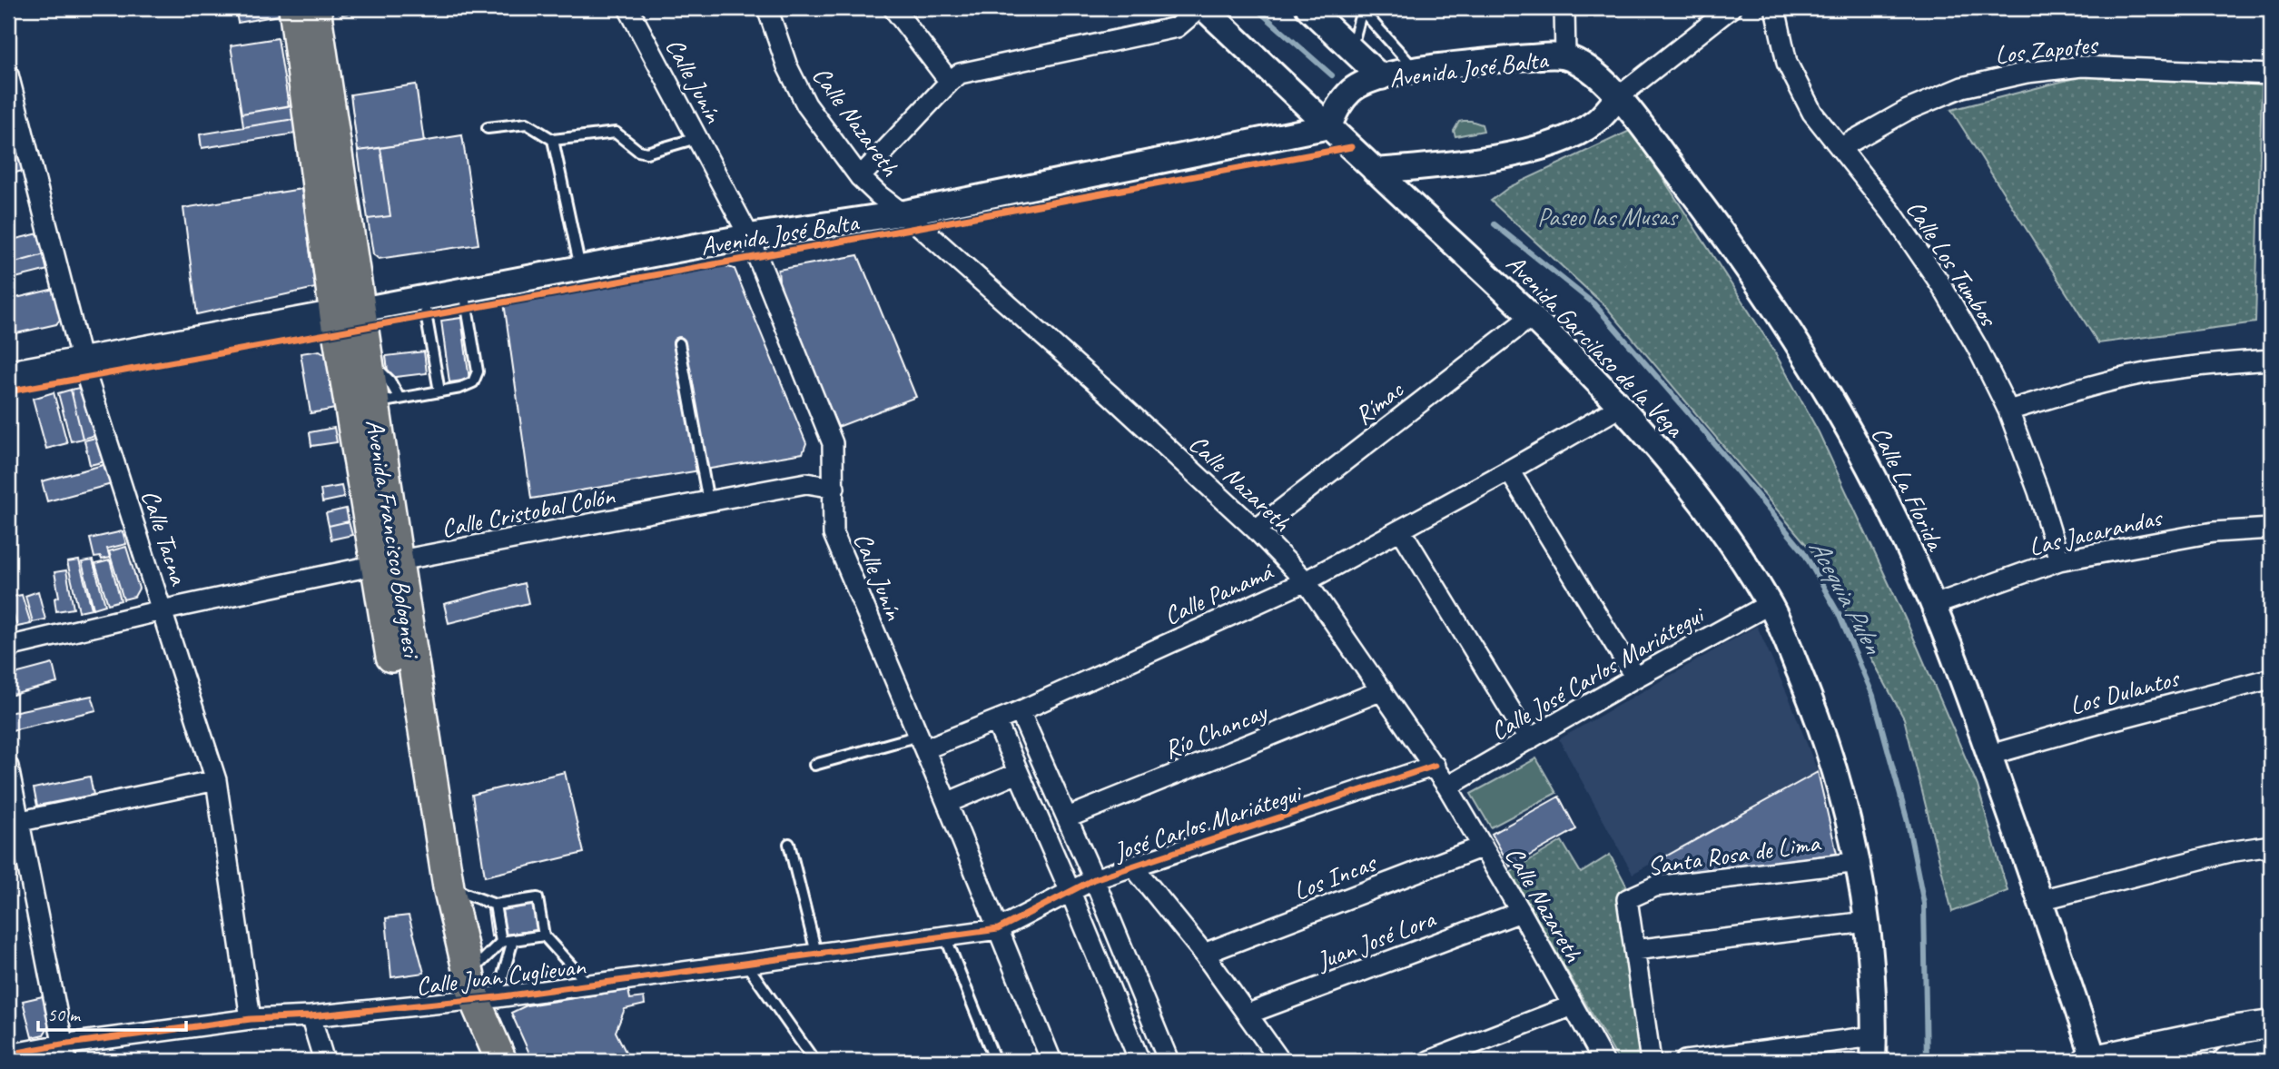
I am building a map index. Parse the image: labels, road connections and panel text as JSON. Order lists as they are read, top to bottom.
{
  "streets": {
    "main road": ["Avenida José Balta", "Avenida Francisco Bolognesi"],
    "street": [
      "Los Zapotes",
      "Calle Junín",
      "Calle Nazareth",
      "Calle Los Tumbos",
      "Avenida Garcilaso de la Vega",
      "Rímac",
      "Calle La Florida",
      "Calle Cristobal Colón",
      "Las Jacarandas",
      "Calle Tacna",
      "Calle Panamá",
      "Calle José Carlos Mariátegui",
      "Los Dulantos",
      "Río Chancay",
      "José Carlos Mariátegui",
      "Santa Rosa de Lima",
      "Los Incas",
      "Juan José Lora",
      "Calle Juan Cuglievan"
    ]
  },
  "crossings": [
    ["Los Zapotes", "Calle Los Tumbos"],
    ["Avenida José Balta", "Calle Junín"],
    ["Avenida José Balta", "Calle Nazareth"],
    ["Avenida José Balta", "Avenida Garcilaso de la Vega"],
    ["Avenida José Balta", "Calle La Florida"],
    ["Avenida José Balta", "Calle Tacna"],
    ["Avenida José Balta", "Avenida Francisco Bolognesi"],
    ["Calle Junín", "Calle Cristobal Colón"],
    ["Calle Junín", "Calle Panamá"],
    ["Calle Junín", "José Carlos Mariátegui"],
    ["Calle Junín", "Calle Juan Cuglievan"],
    ["Calle Nazareth", "Rímac"],
    ["Calle Nazareth", "Calle Panamá"],
    ["Calle Nazareth", "Calle José Carlos Mariátegui"],
    ["Calle Nazareth", "Río Chancay"],
    ["Calle Nazareth", "José Carlos Mariátegui"],
    ["Calle Nazareth", "Los Incas"],
    ["Calle Nazareth", "Juan José Lora"],
    ["Calle Los Tumbos", "Las Jacarandas"],
    ["Avenida Garcilaso de la Vega", "Rímac"],
    ["Avenida Garcilaso de la Vega", "Calle Panamá"],
    ["Avenida Garcilaso de la Vega", "Calle José Carlos Mariátegui"],
    ["Avenida Garcilaso de la Vega", "Santa Rosa de Lima"],
    ["Calle La Florida", "Las Jacarandas"],
    ["Calle La Florida", "Los Dulantos"],
    ["Calle Cristobal Colón", "Calle Tacna"],
    ["Calle Cristobal Colón", "Avenida Francisco Bolognesi"],
    ["Calle Tacna", "Calle Juan Cuglievan"],
    ["Avenida Francisco Bolognesi", "Calle Juan Cuglievan"],
    ["José Carlos Mariátegui", "Calle Juan Cuglievan"]
  ],
  "water": ["Acequia Pulen"],
  "parks": ["Paseo las Musas"],
  "scale_bar": "50 m"
}
